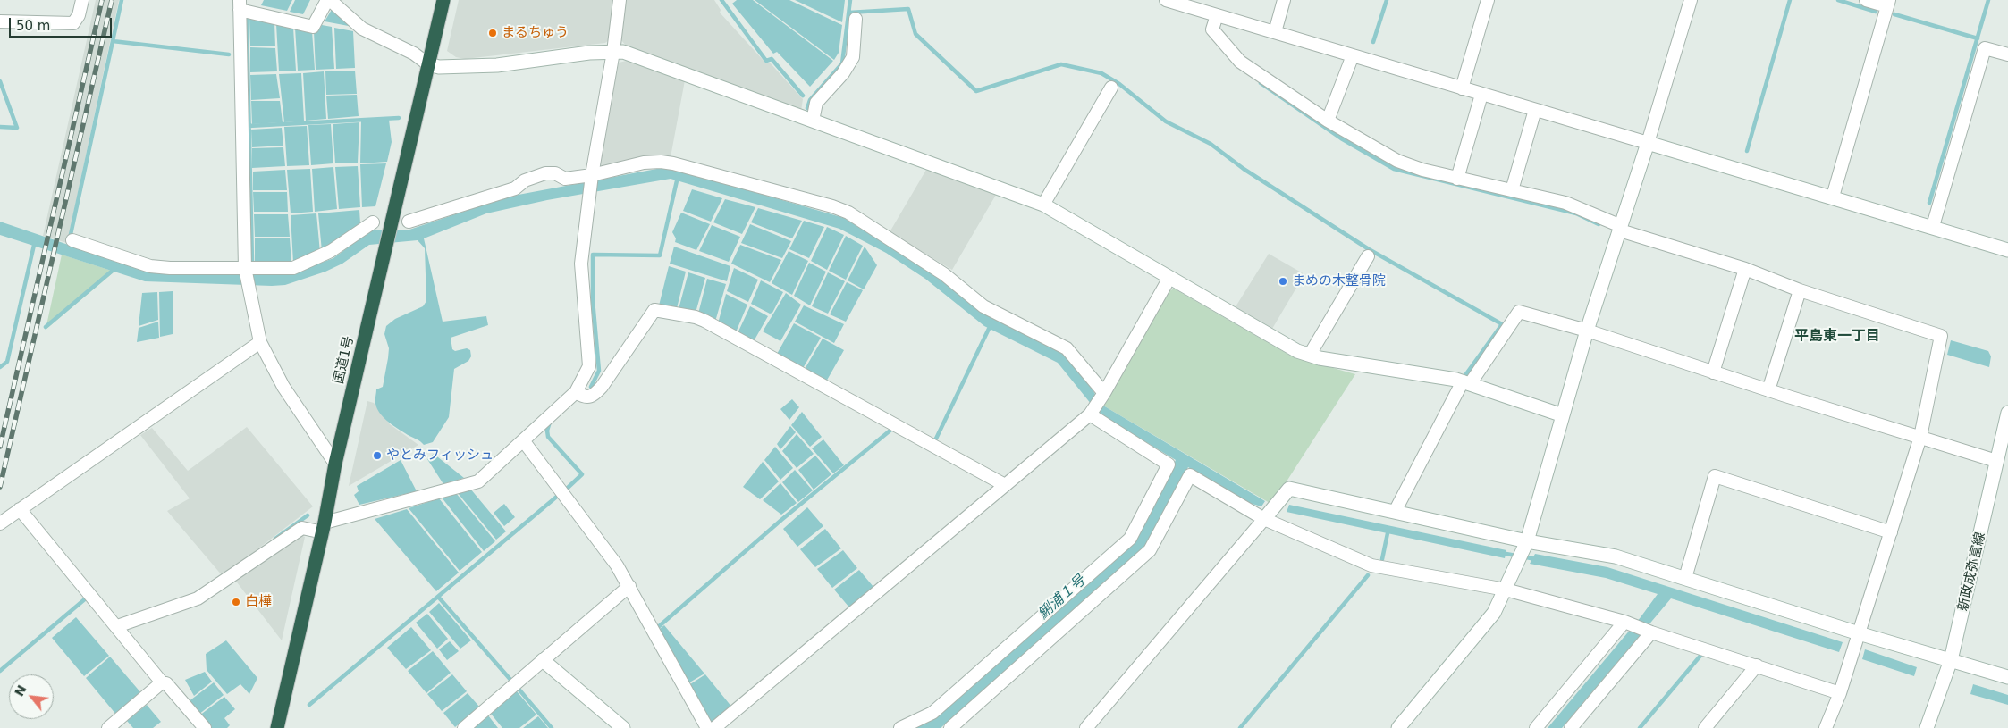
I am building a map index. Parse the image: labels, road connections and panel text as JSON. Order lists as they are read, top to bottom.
{
  "streets": {
    "highway": ["国道1号"],
    "street": ["新政成弥富線"]
  },
  "districts": ["平島東一丁目"],
  "water": ["鯏浦１号"],
  "places": [
    "まるちゅう",
    "まめの木整骨院",
    "やとみフィッシュ",
    "白樺"
  ],
  "scale_bar": "50 m",
  "north": "top left"
}
